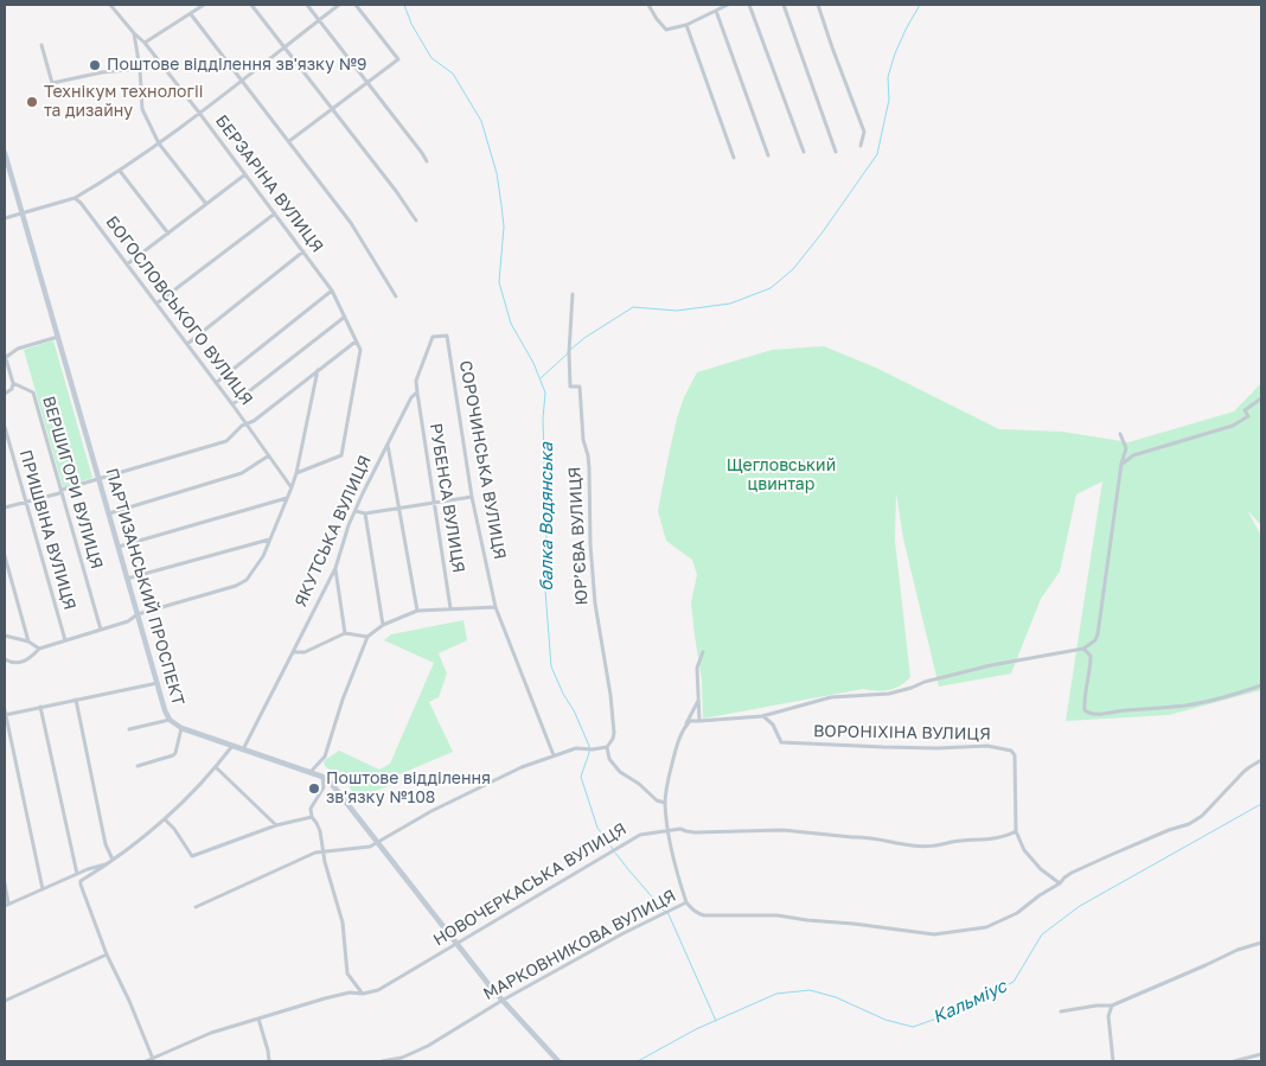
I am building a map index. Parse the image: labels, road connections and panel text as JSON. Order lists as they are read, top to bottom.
{
  "streets": {
    "street": [
      "БЕРЗАРІНА ВУЛИЦЯ",
      "БОГОСЛОВСЬКОГО ВУЛИЦЯ",
      "СОРОЧИНСЬКА ВУЛИЦЯ",
      "ВЕРШИГОРИ ВУЛИЦЯ",
      "РУБЕНСА ВУЛИЦЯ",
      "ПРИШВІНА ВУЛИЦЯ",
      "ЯКУТСЬКА ВУЛИЦЯ",
      "ЮР’ЄВА ВУЛИЦЯ",
      "ПАРТИЗАНСЬКИЙ ПРОСПЕКТ",
      "ВОРОНІХІНА ВУЛИЦЯ",
      "НОВОЧЕРКАСЬКА ВУЛИЦЯ",
      "МАРКОВНИКОВА ВУЛИЦЯ"
    ]
  },
  "crossings": [
    ["СОРОЧИНСЬКА ВУЛИЦЯ", "ЯКУТСЬКА ВУЛИЦЯ"],
    ["РУБЕНСА ВУЛИЦЯ", "ЯКУТСЬКА ВУЛИЦЯ"],
    ["ЯКУТСЬКА ВУЛИЦЯ", "ПАРТИЗАНСЬКИЙ ПРОСПЕКТ"],
    ["ПАРТИЗАНСЬКИЙ ПРОСПЕКТ", "НОВОЧЕРКАСЬКА ВУЛИЦЯ"],
    ["ПАРТИЗАНСЬКИЙ ПРОСПЕКТ", "МАРКОВНИКОВА ВУЛИЦЯ"],
    ["ВОРОНІХІНА ВУЛИЦЯ", "НОВОЧЕРКАСЬКА ВУЛИЦЯ"]
  ],
  "water": ["балка Водянська", "Кальміус"],
  "parks": ["Щегловський цвинтар"],
  "places": ["Поштове відділення зв'язку №9", "Технікум технологіі та дизайну", "Поштове відділення зв'язку №108"]
}
